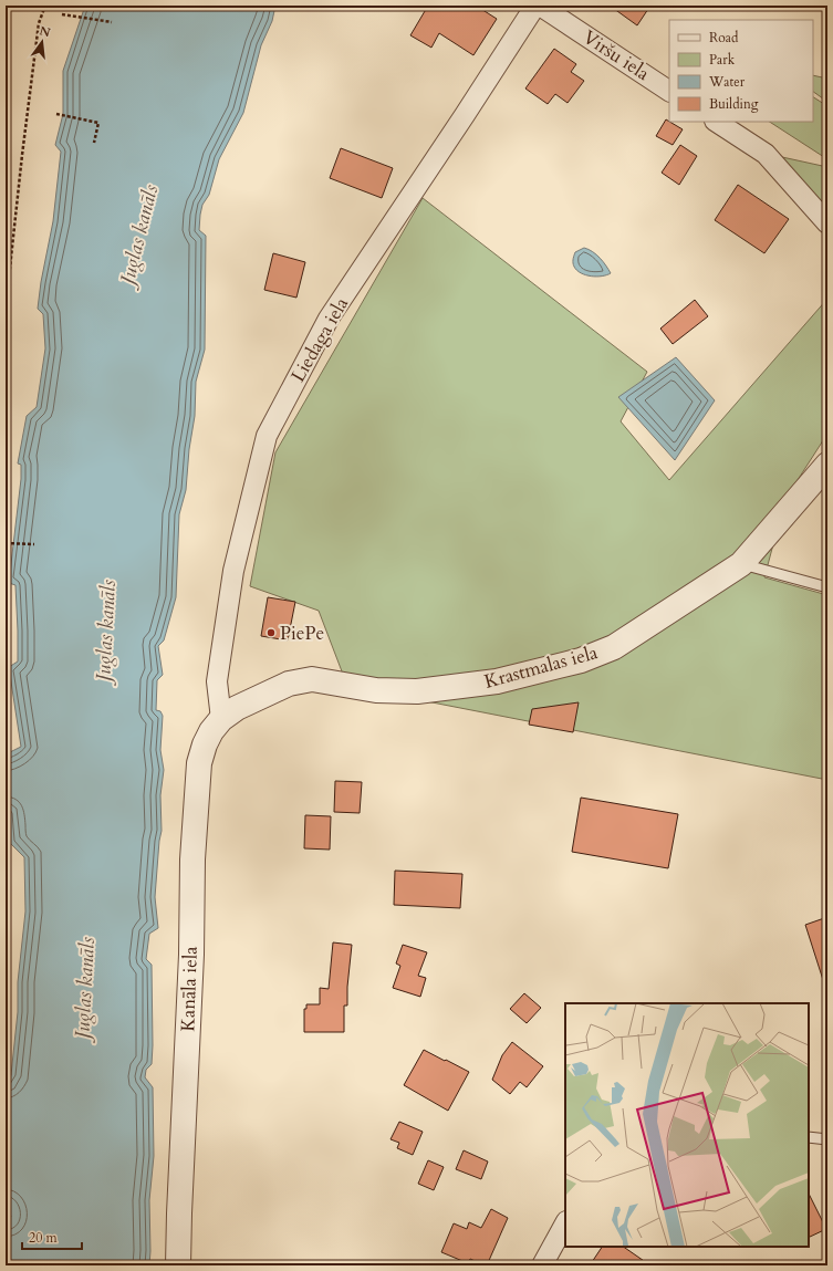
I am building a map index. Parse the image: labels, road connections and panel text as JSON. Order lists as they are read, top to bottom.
{
  "streets": {
    "street": [
      "Viršu iela",
      "Liedaga iela",
      "Krastmalas iela",
      "Kanāla iela"
    ]
  },
  "crossings": [
    ["Liedaga iela", "Krastmalas iela"],
    ["Liedaga iela", "Kanāla iela"],
    ["Krastmalas iela", "Kanāla iela"]
  ],
  "water": ["Juglas kanāls"],
  "places": ["PiePe"],
  "legend": [
    "Road",
    "Park",
    "Water",
    "Building"
  ],
  "scale_bar": "20 m",
  "north": "top"
}
